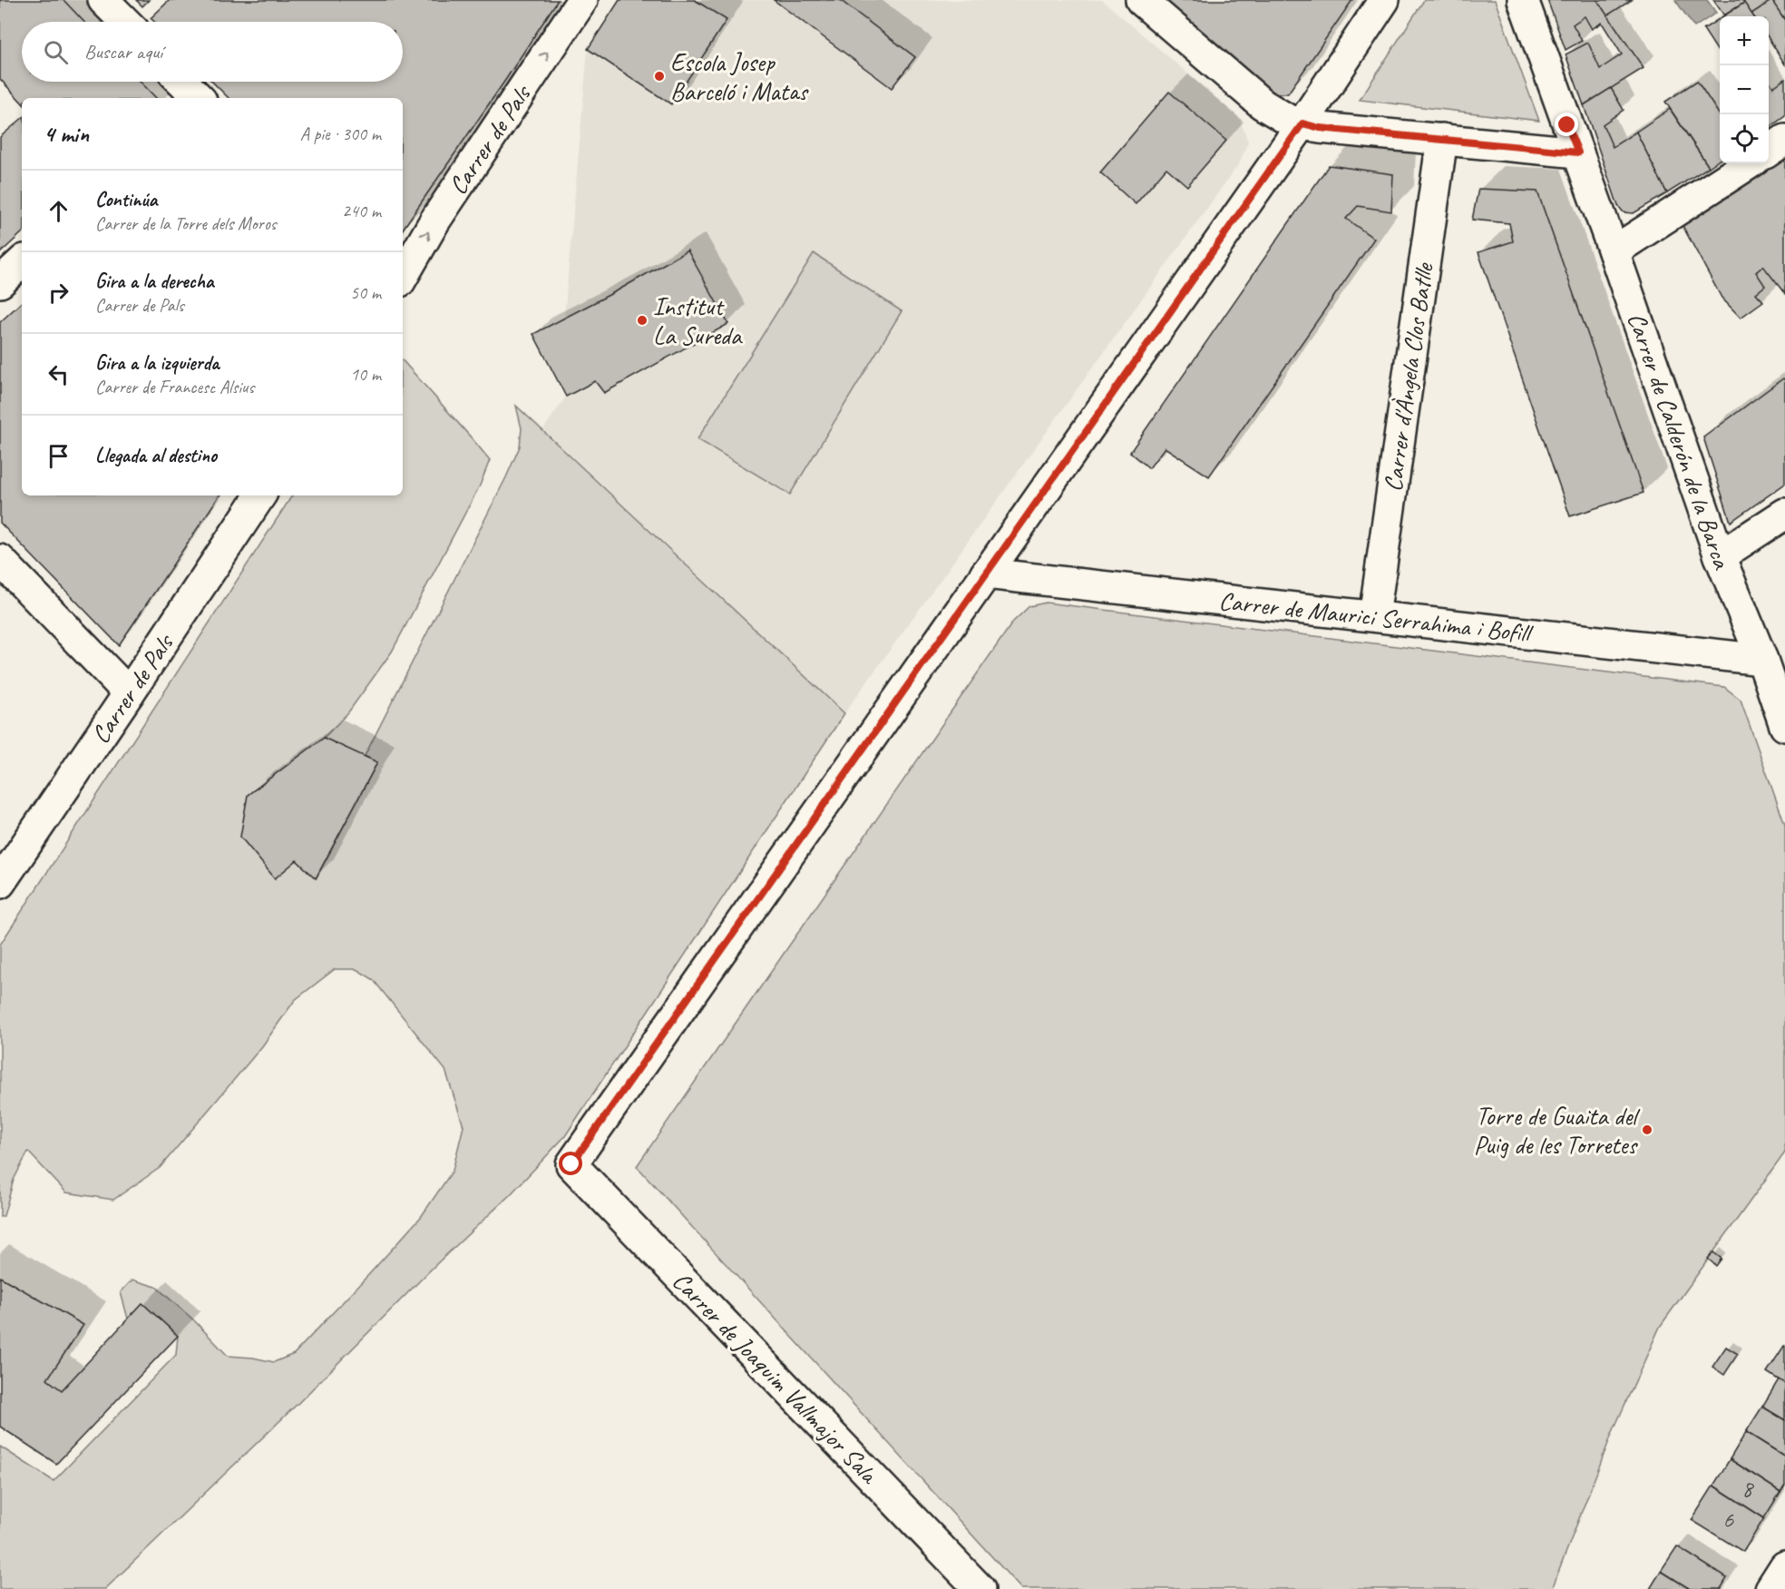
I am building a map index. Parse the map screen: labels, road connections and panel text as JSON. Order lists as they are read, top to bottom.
{
  "streets": {
    "street": [
      "Carrer de Pals",
      "Carrer d'Àngela Clos Batlle",
      "Carrer de Calderón de la Barca",
      "Carrer de Maurici Serrahima i Bofill",
      "Carrer de Joaquim Vallmajor Sala"
    ]
  },
  "crossings": [
    ["Carrer d'Àngela Clos Batlle", "Carrer de Maurici Serrahima i Bofill"],
    ["Carrer de Calderón de la Barca", "Carrer de Maurici Serrahima i Bofill"],
    ["Carrer de Maurici Serrahima i Bofill", "Carrer de Joaquim Vallmajor Sala"]
  ],
  "one_way": ["Carrer de Pals"],
  "places": ["Escola Josep Barceló i Matas", "Institut La Sureda", "Torre de Guaita del Puig de les Torretes"],
  "house_numbers": ["8", "6"],
  "page": {
    "map_buttons": ["+", "−"],
    "search": "Buscar aquí",
    "heading": ["4 min", "A pie · 300 m"],
    "list": [
      ["Continúa", "Carrer de la Torre dels Moros", "240 m"],
      ["Gira a la derecha", "Carrer de Pals", "50 m"],
      ["Gira a la izquierda", "Carrer de Francesc Alsius", "10 m"],
      "Llegada al destino"
    ]
  }
}
